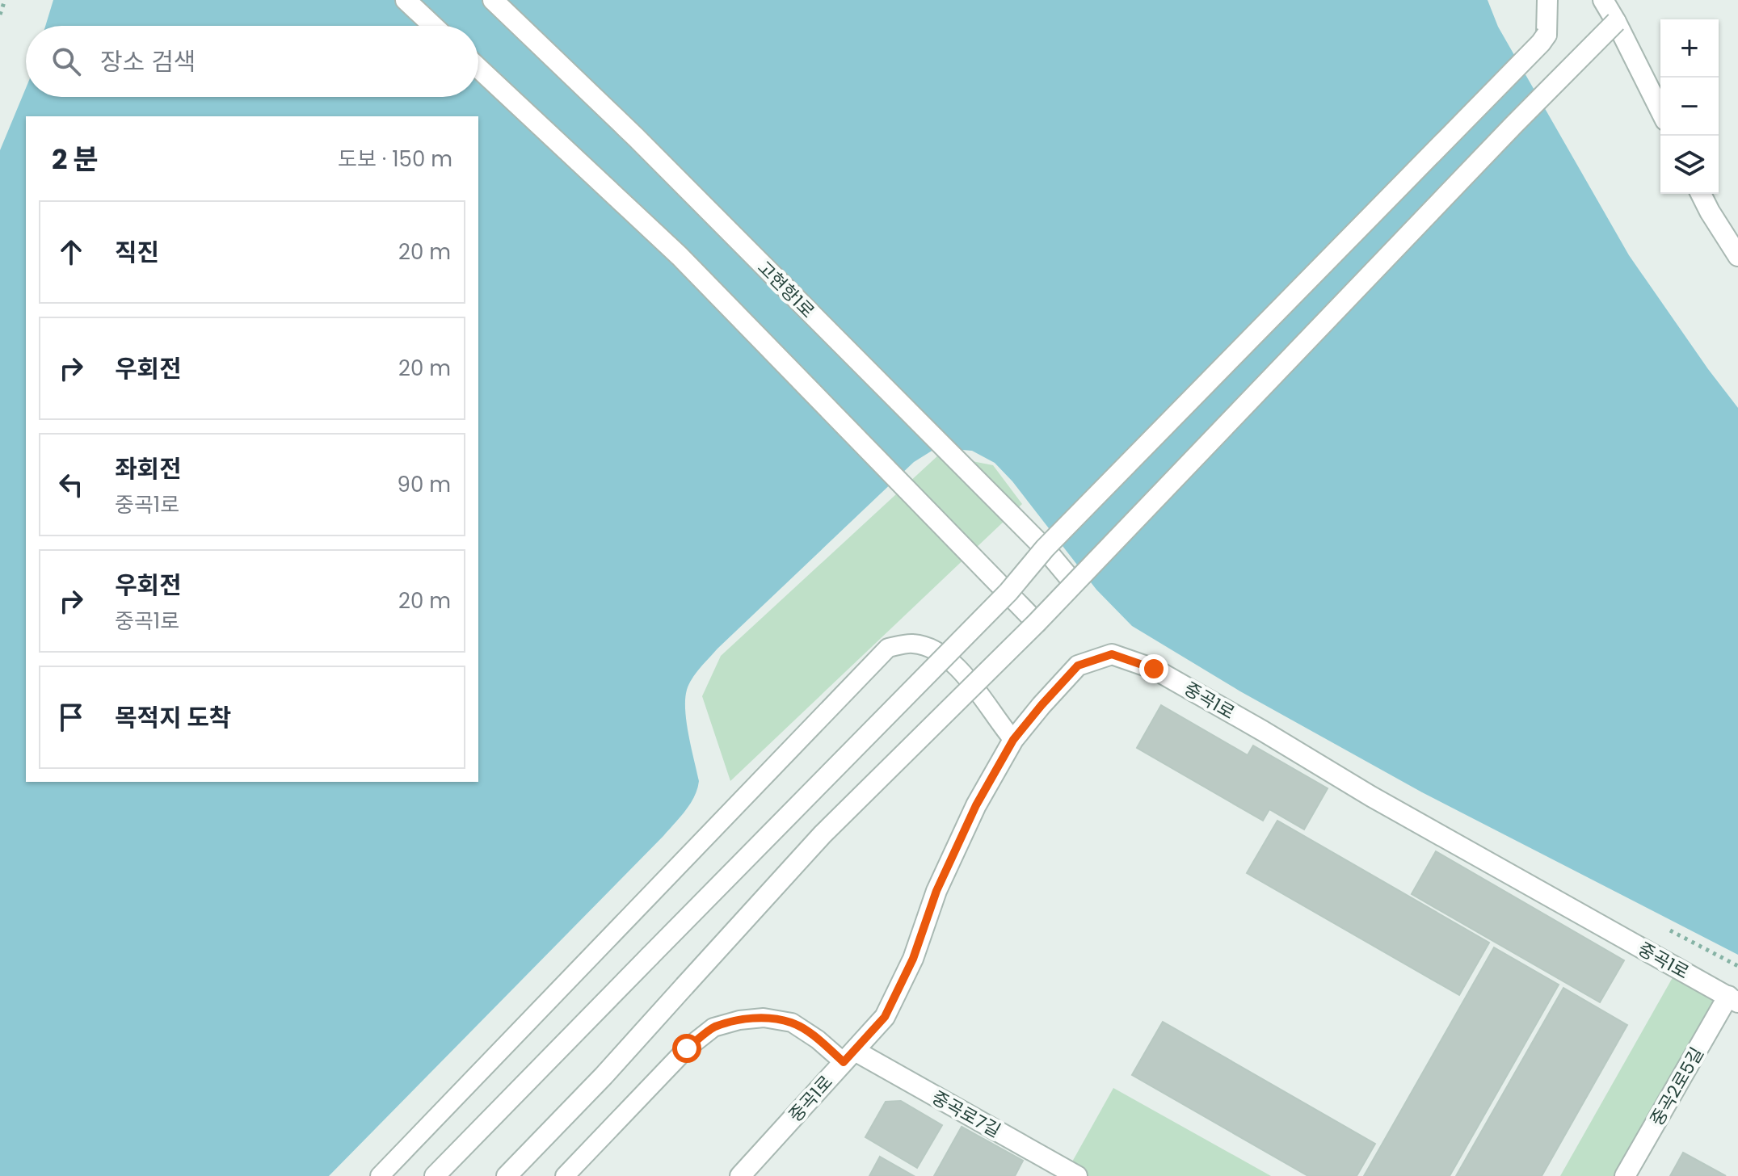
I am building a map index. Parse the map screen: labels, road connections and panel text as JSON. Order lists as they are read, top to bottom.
{
  "streets": {
    "street": [
      "고현항1로",
      "중곡1로",
      "중곡2로5길",
      "중곡로7길"
    ]
  },
  "crossings": [
    ["중곡1로", "중곡2로5길"],
    ["중곡1로", "중곡로7길"]
  ],
  "page": {
    "map_buttons": ["+", "−"],
    "search": "장소 검색",
    "heading": ["2 분", "도보 · 150 m"],
    "list": [
      ["직진", "20 m"],
      ["우회전", "20 m"],
      ["좌회전", "중곡1로", "90 m"],
      ["우회전", "중곡1로", "20 m"],
      "목적지 도착"
    ]
  }
}
